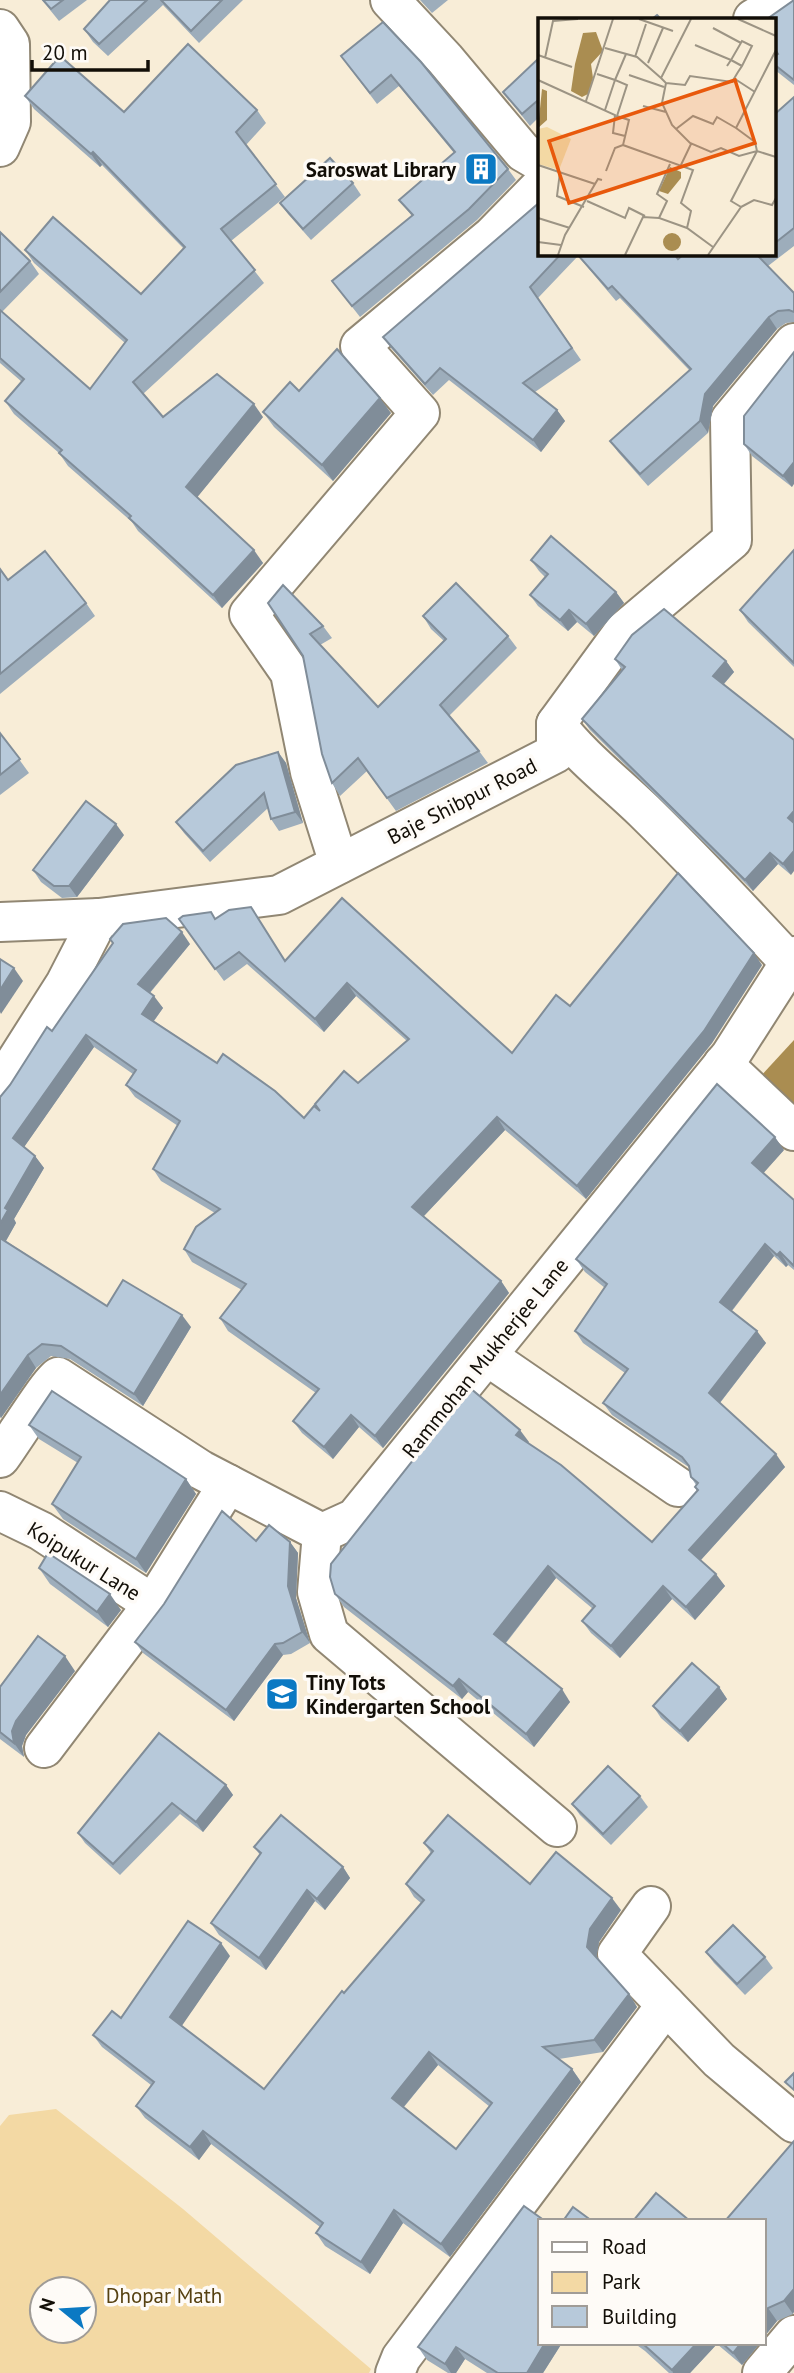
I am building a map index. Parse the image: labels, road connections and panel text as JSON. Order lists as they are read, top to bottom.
{
  "streets": {
    "street": ["Baje Shibpur Road", "Rammohan Mukherjee Lane", "Koipukur Lane"]
  },
  "parks": ["Dhopar Math"],
  "places": {
    "building": ["Saroswat Library"],
    "school or university": ["Tiny Tots Kindergarten School"]
  },
  "legend": ["Road", "Park", "Building"],
  "scale_bar": "20 m",
  "north": "left"
}
